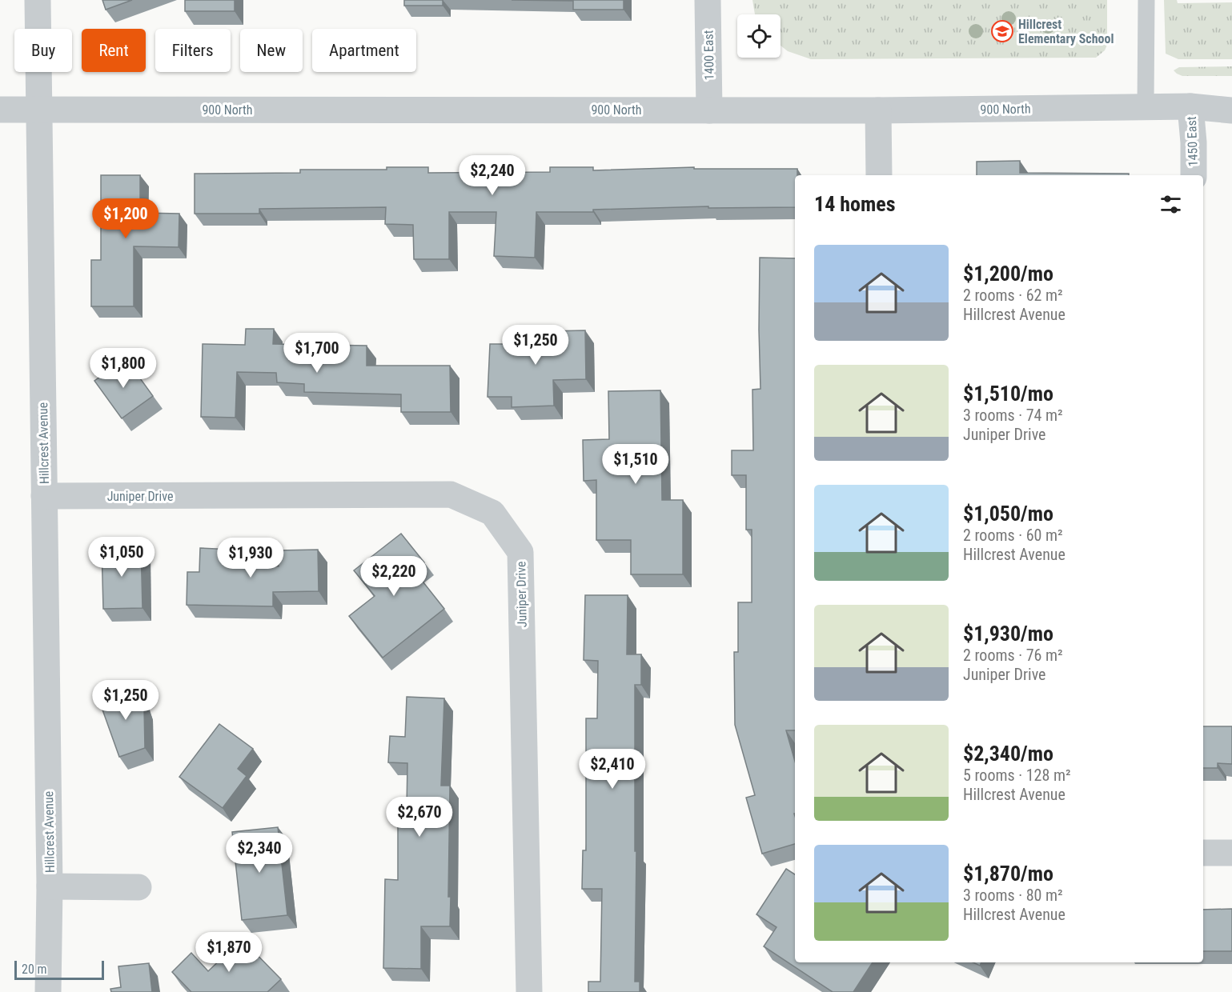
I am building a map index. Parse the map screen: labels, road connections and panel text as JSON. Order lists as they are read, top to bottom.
{
  "streets": {
    "street": [
      "1400 East",
      "900 North",
      "1450 East",
      "Hillcrest Avenue",
      "Juniper Drive"
    ]
  },
  "crossings": [
    ["1400 East", "900 North"],
    ["900 North", "1450 East"],
    ["900 North", "Hillcrest Avenue"],
    ["Hillcrest Avenue", "Juniper Drive"]
  ],
  "places": {
    "school or university": ["Hillcrest Elementary School"]
  },
  "scale_bar": "20 m",
  "page": {
    "chip": [
      "Buy",
      "Rent",
      "Filters",
      "New",
      "Apartment"
    ],
    "price": [
      "$2,240",
      "$1,200",
      "$1,250",
      "$1,700",
      "$1,800",
      "$1,510",
      "$1,050",
      "$1,930",
      "$2,220",
      "$1,250",
      "$2,410",
      "$2,670",
      "$2,340",
      "$1,870"
    ],
    "heading": "14 homes",
    "list": [
      {
        "name": "$1,200/mo",
        "note": "2 rooms · 62 m² · Hillcrest Avenue"
      },
      {
        "name": "$1,510/mo",
        "note": "3 rooms · 74 m² · Juniper Drive"
      },
      {
        "name": "$1,050/mo",
        "note": "2 rooms · 60 m² · Hillcrest Avenue"
      },
      {
        "name": "$1,930/mo",
        "note": "2 rooms · 76 m² · Juniper Drive"
      },
      {
        "name": "$2,340/mo",
        "note": "5 rooms · 128 m² · Hillcrest Avenue"
      },
      {
        "name": "$1,870/mo",
        "note": "3 rooms · 80 m² · Hillcrest Avenue"
      }
    ],
    "scale": "20 m"
  }
}
